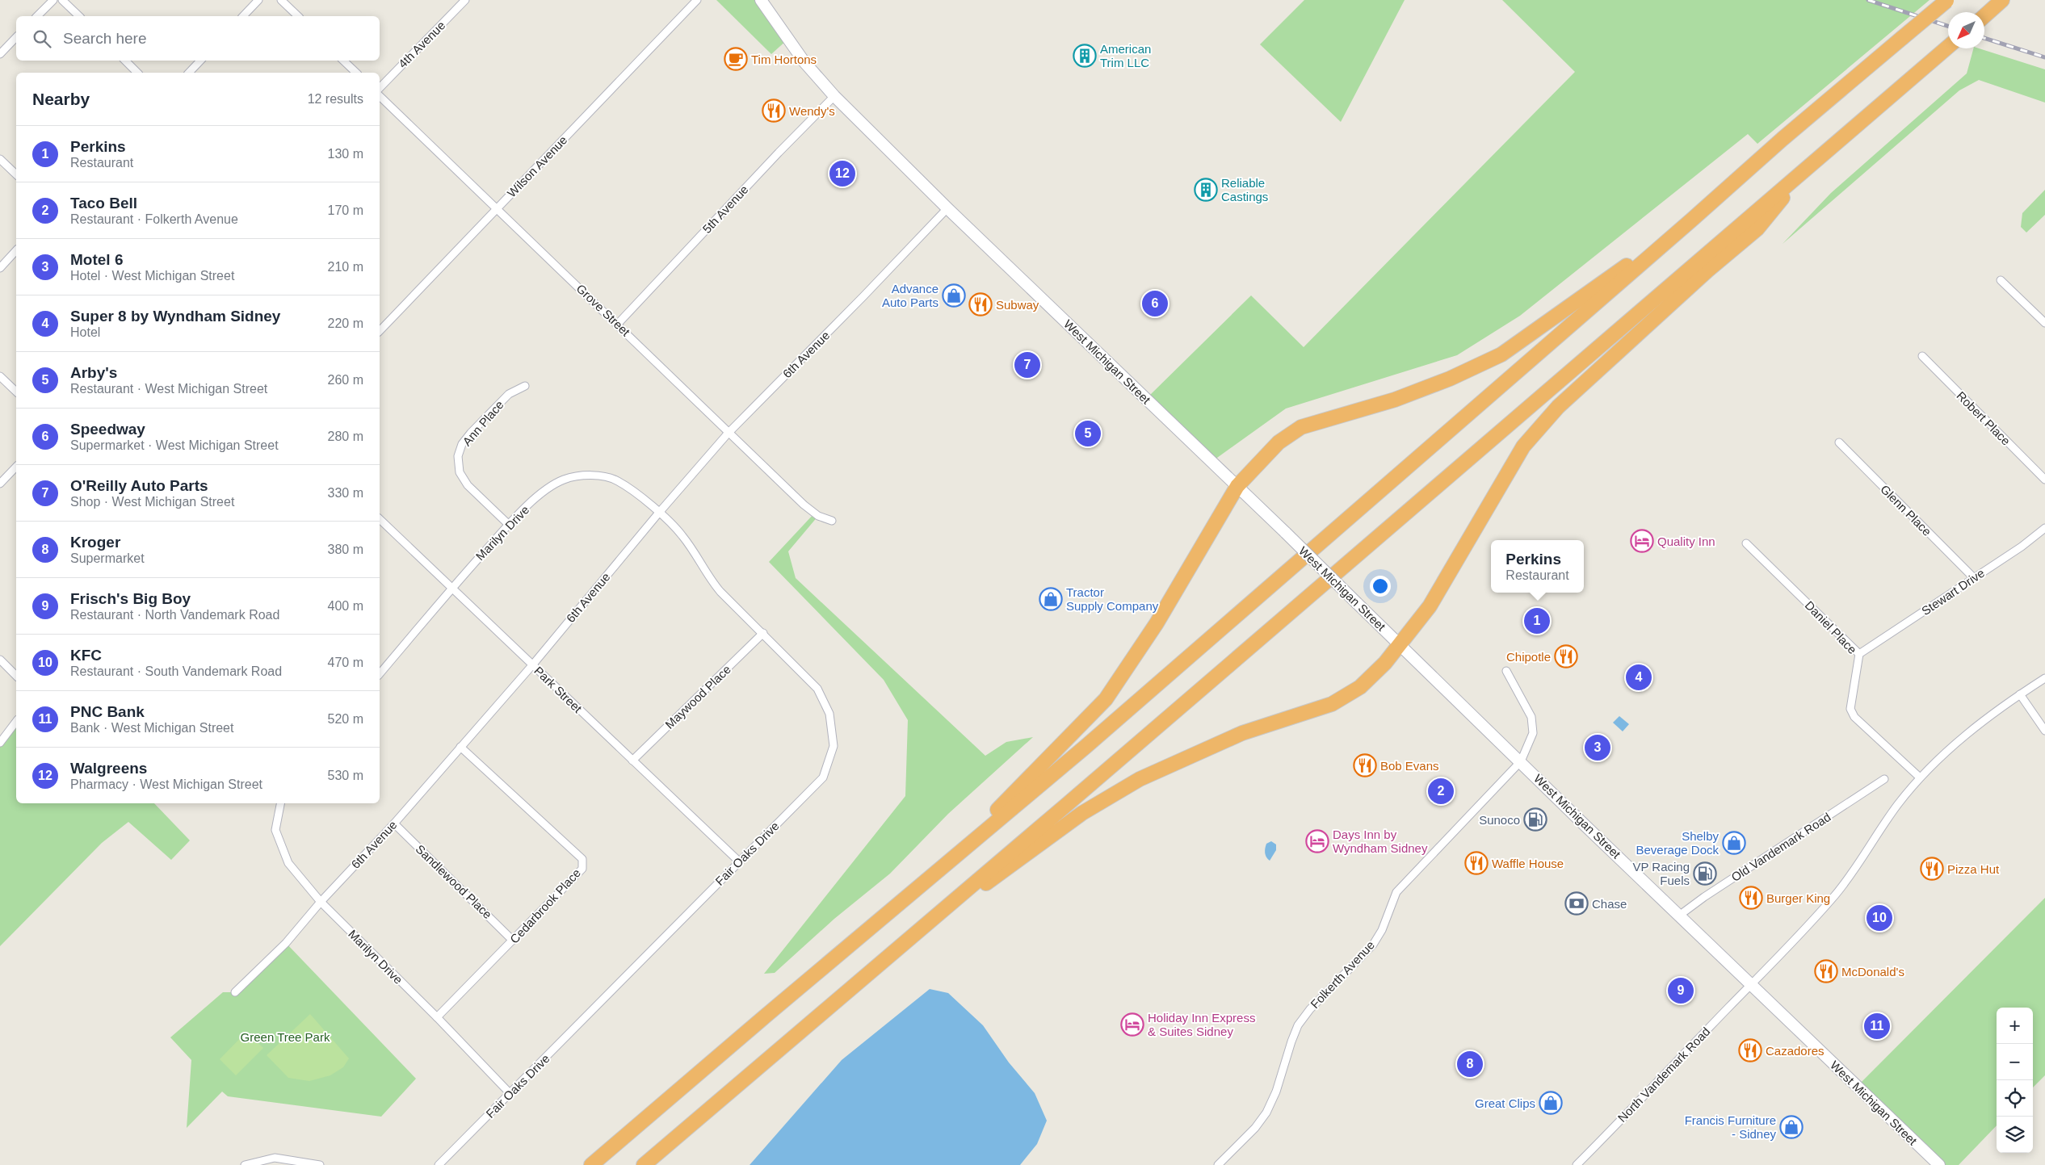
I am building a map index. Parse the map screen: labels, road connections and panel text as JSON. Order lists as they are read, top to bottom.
{
  "streets": {
    "main road": ["West Michigan Street"],
    "street": [
      "4th Avenue",
      "Wilson Avenue",
      "5th Avenue",
      "Grove Street",
      "6th Avenue",
      "Robert Place",
      "Ann Place",
      "Glenn Place",
      "Marilyn Drive",
      "Stewart Drive",
      "Daniel Place",
      "Park Street",
      "Maywood Place",
      "Old Vandemark Road",
      "Fair Oaks Drive",
      "Sandlewood Place",
      "Cedarbrook Place",
      "Folkerth Avenue",
      "North Vandemark Road"
    ]
  },
  "crossings": [
    ["Wilson Avenue", "Grove Street"],
    ["5th Avenue", "Grove Street"],
    ["5th Avenue", "West Michigan Street"],
    ["Grove Street", "6th Avenue"],
    ["6th Avenue", "West Michigan Street"],
    ["6th Avenue", "Marilyn Drive"],
    ["6th Avenue", "Park Street"],
    ["6th Avenue", "Fair Oaks Drive"],
    ["6th Avenue", "Sandlewood Place"],
    ["6th Avenue", "Cedarbrook Place"],
    ["West Michigan Street", "Old Vandemark Road"],
    ["West Michigan Street", "Folkerth Avenue"],
    ["West Michigan Street", "North Vandemark Road"],
    ["Ann Place", "Marilyn Drive"],
    ["Glenn Place", "Stewart Drive"],
    ["Marilyn Drive", "Park Street"],
    ["Marilyn Drive", "Fair Oaks Drive"],
    ["Marilyn Drive", "Cedarbrook Place"],
    ["Stewart Drive", "Daniel Place"],
    ["Daniel Place", "North Vandemark Road"],
    ["Park Street", "Maywood Place"],
    ["Park Street", "Fair Oaks Drive"],
    ["Maywood Place", "Fair Oaks Drive"],
    ["Sandlewood Place", "Cedarbrook Place"]
  ],
  "parks": ["Green Tree Park"],
  "places": {
    "building": ["American Trim LLC", "Reliable Castings"],
    "cafe": ["Tim Hortons"],
    "restaurant": [
      "Wendy's",
      "Subway",
      "Chipotle",
      "Bob Evans",
      "Waffle House",
      "Pizza Hut",
      "Burger King",
      "McDonald's",
      "Cazadores"
    ],
    "shop": [
      "Advance Auto Parts",
      "Tractor Supply Company",
      "Shelby Beverage Dock",
      "Great Clips",
      "Francis Furniture - Sidney"
    ],
    "hotel": ["Quality Inn", "Days Inn by Wyndham Sidney", "Holiday Inn Express & Suites Sidney"],
    "fuel station": ["Sunoco", "VP Racing Fuels"],
    "bank": ["Chase"]
  },
  "north": "bottom left",
  "page": {
    "search": "Search here",
    "heading": ["Nearby", "12 results"],
    "list": [
      {
        "mark": "1",
        "name": "Perkins",
        "note": "Restaurant",
        "value": "130 m"
      },
      {
        "mark": "2",
        "name": "Taco Bell",
        "note": "Restaurant · Folkerth Avenue",
        "value": "170 m"
      },
      {
        "mark": "3",
        "name": "Motel 6",
        "note": "Hotel · West Michigan Street",
        "value": "210 m"
      },
      {
        "mark": "4",
        "name": "Super 8 by Wyndham Sidney",
        "note": "Hotel",
        "value": "220 m"
      },
      {
        "mark": "5",
        "name": "Arby's",
        "note": "Restaurant · West Michigan Street",
        "value": "260 m"
      },
      {
        "mark": "6",
        "name": "Speedway",
        "note": "Supermarket · West Michigan Street",
        "value": "280 m"
      },
      {
        "mark": "7",
        "name": "O'Reilly Auto Parts",
        "note": "Shop · West Michigan Street",
        "value": "330 m"
      },
      {
        "mark": "8",
        "name": "Kroger",
        "note": "Supermarket",
        "value": "380 m"
      },
      {
        "mark": "9",
        "name": "Frisch's Big Boy",
        "note": "Restaurant · North Vandemark Road",
        "value": "400 m"
      },
      {
        "mark": "10",
        "name": "KFC",
        "note": "Restaurant · South Vandemark Road",
        "value": "470 m"
      },
      {
        "mark": "11",
        "name": "PNC Bank",
        "note": "Bank · West Michigan Street",
        "value": "520 m"
      },
      {
        "mark": "12",
        "name": "Walgreens",
        "note": "Pharmacy · West Michigan Street",
        "value": "530 m"
      }
    ],
    "pins": [
      "12",
      "6",
      "7",
      "5",
      "1",
      "4",
      "3",
      "2",
      "10",
      "9",
      "11",
      "8"
    ],
    "popup": ["Perkins", "Restaurant"],
    "map_buttons": ["+", "−"]
  }
}
